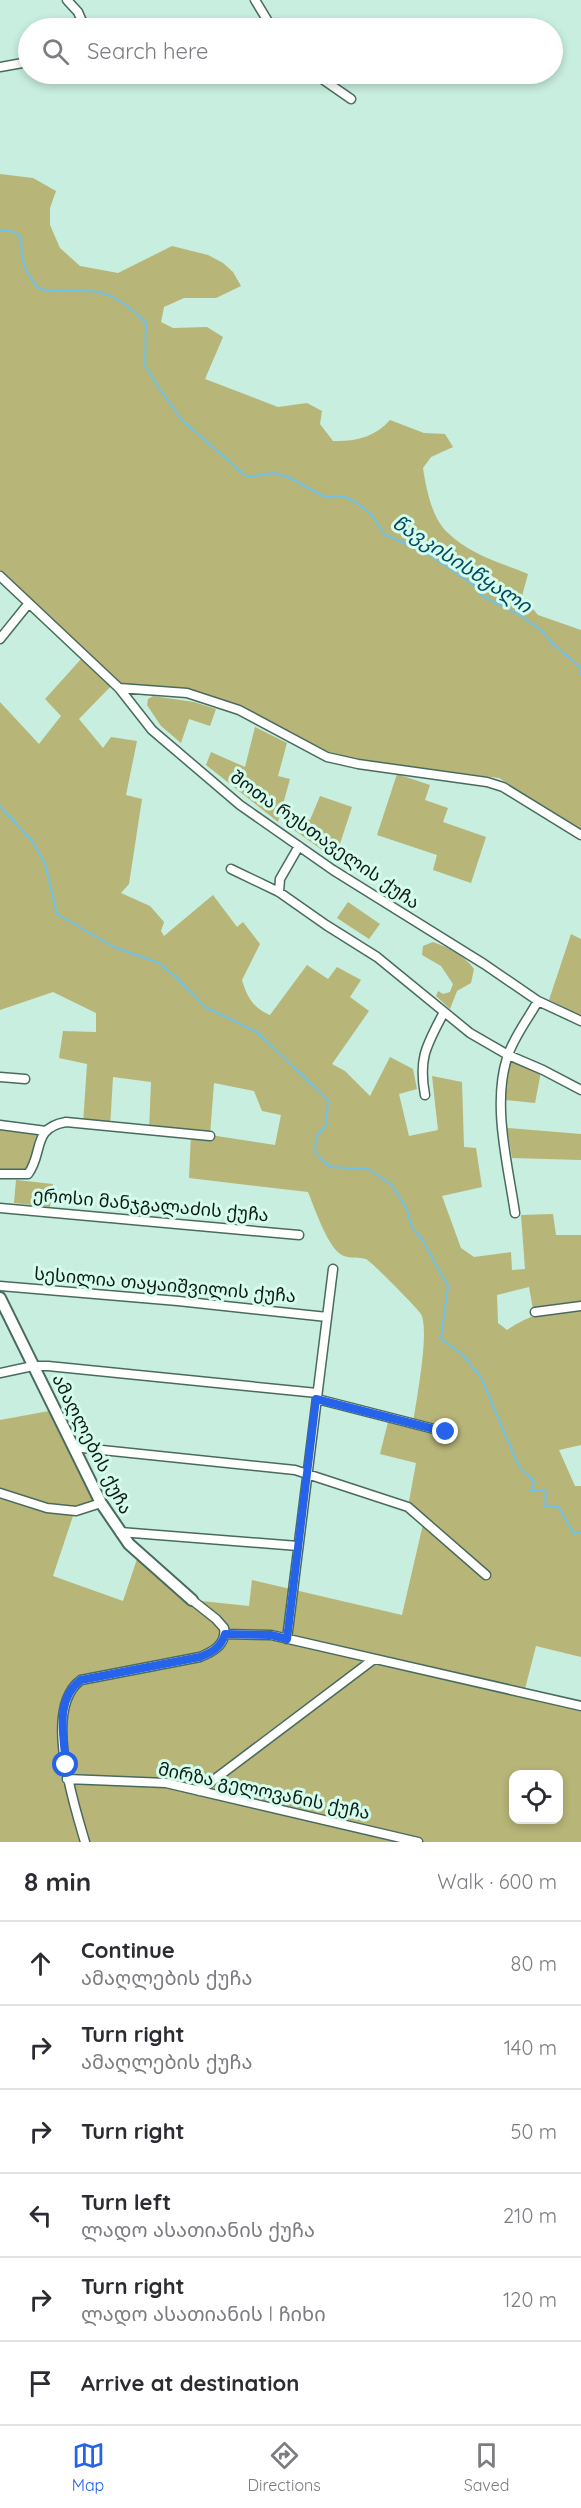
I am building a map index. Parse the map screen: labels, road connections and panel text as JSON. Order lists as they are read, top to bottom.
{
  "streets": {
    "street": [
      "შოთა რუსთაველის ქუჩა",
      "ეროსი მანჯგალაძის ქუჩა",
      "სესილია თაყაიშვილის ქუჩა",
      "ამაღლების ქუჩა",
      "მირზა გელოვანის ქუჩა"
    ]
  },
  "water": ["წავკისისწყალი"],
  "page": {
    "search": "Search here",
    "heading": ["8 min", "Walk · 600 m"],
    "list": [
      ["Continue", "ამაღლების ქუჩა", "80 m"],
      ["Turn right", "ამაღლების ქუჩა", "140 m"],
      ["Turn right", "50 m"],
      ["Turn left", "ლადო ასათიანის ქუჩა", "210 m"],
      ["Turn right", "ლადო ასათიანის I ჩიხი", "120 m"],
      "Arrive at destination"
    ],
    "nav": ["Map", "Directions", "Saved"]
  }
}
